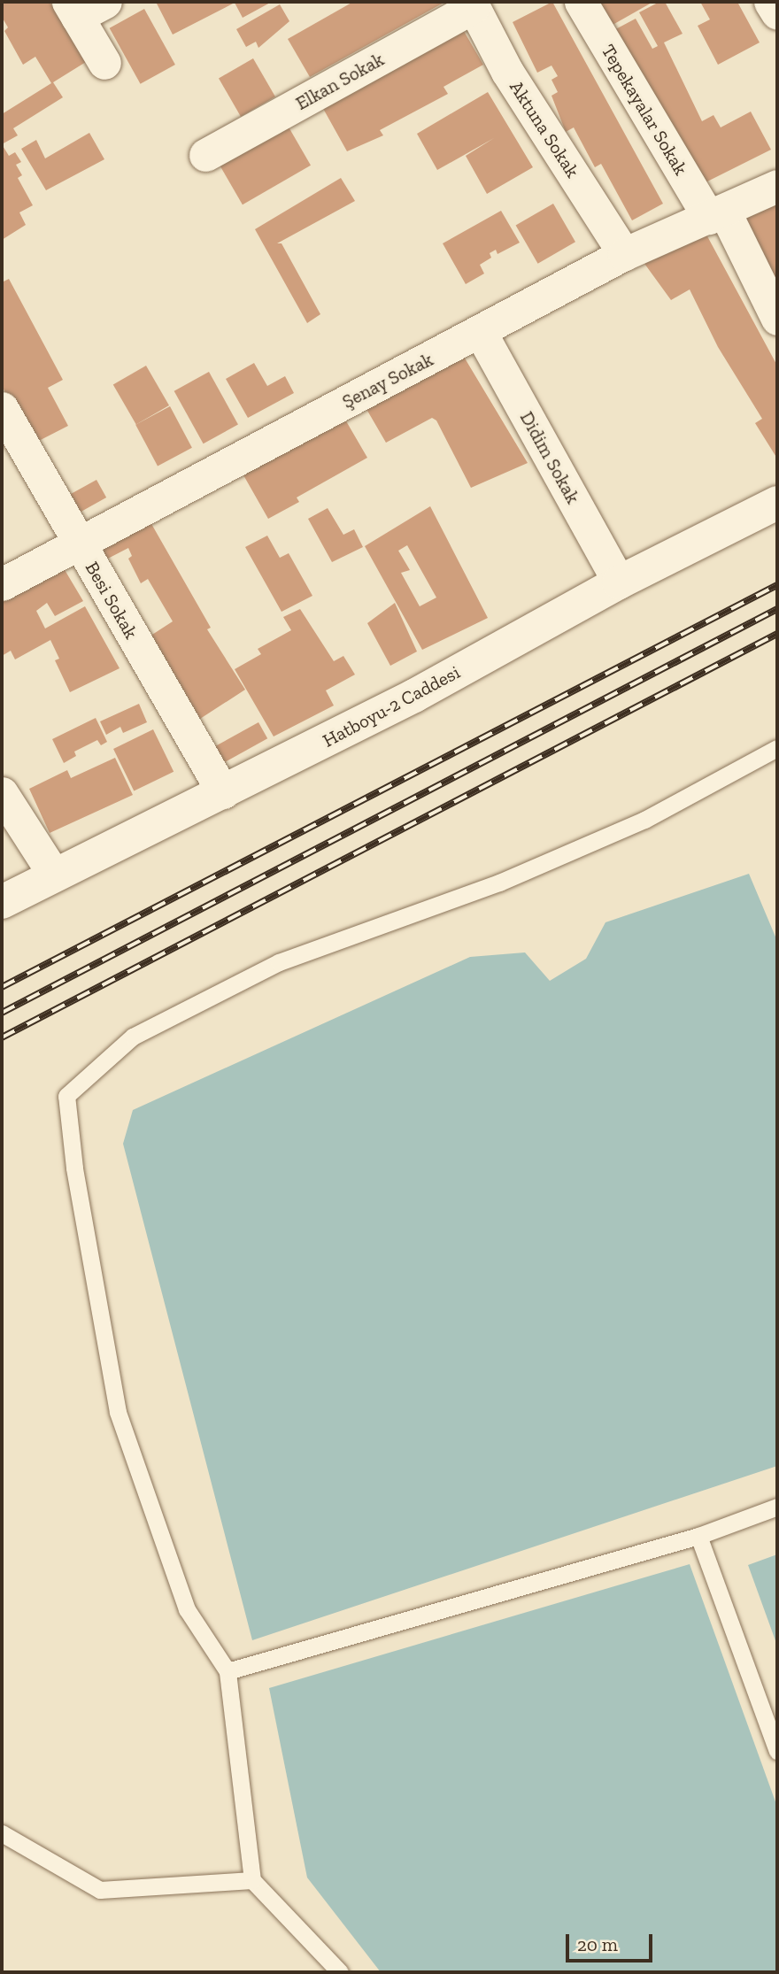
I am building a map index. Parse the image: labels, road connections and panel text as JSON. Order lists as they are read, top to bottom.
{
  "streets": {
    "main road": ["Hatboyu-2 Caddesi"],
    "street": [
      "Elkan Sokak",
      "Tepekayalar Sokak",
      "Aktuna Sokak",
      "Şenay Sokak",
      "Didim Sokak",
      "Besi Sokak"
    ]
  },
  "crossings": [
    ["Elkan Sokak", "Aktuna Sokak"],
    ["Tepekayalar Sokak", "Şenay Sokak"],
    ["Aktuna Sokak", "Şenay Sokak"],
    ["Şenay Sokak", "Didim Sokak"],
    ["Şenay Sokak", "Besi Sokak"],
    ["Didim Sokak", "Hatboyu-2 Caddesi"],
    ["Besi Sokak", "Hatboyu-2 Caddesi"]
  ],
  "scale_bar": "20 m"
}
